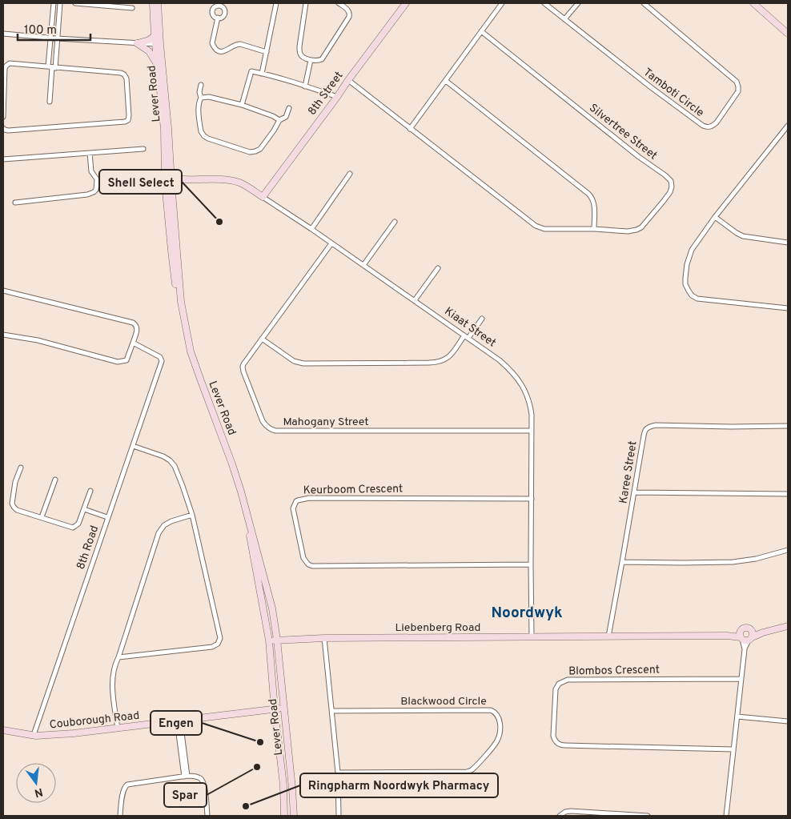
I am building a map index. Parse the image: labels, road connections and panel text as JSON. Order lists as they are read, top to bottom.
{
  "streets": {
    "main road": [
      "Lever Road",
      "8th Street",
      "Kiaat Street",
      "Liebenberg Road",
      "Couborough Road"
    ],
    "street": [
      "Tamboti Circle",
      "Silvertree Street",
      "Mahogany Street",
      "Karee Street",
      "Keurboom Crescent",
      "8th Road",
      "Blombos Crescent",
      "Blackwood Circle"
    ]
  },
  "crossings": [
    ["Lever Road", "Kiaat Street"],
    ["Lever Road", "Liebenberg Road"],
    ["Lever Road", "Couborough Road"],
    ["8th Street", "Kiaat Street"],
    ["Kiaat Street", "Mahogany Street"],
    ["Kiaat Street", "Keurboom Crescent"],
    ["Kiaat Street", "Liebenberg Road"],
    ["Karee Street", "Liebenberg Road"],
    ["8th Road", "Couborough Road"]
  ],
  "districts": ["Noordwyk"],
  "places": [
    "Shell Select",
    "Engen",
    "Spar",
    "Ringpharm Noordwyk Pharmacy"
  ],
  "scale_bar": "100 m",
  "north": "bottom"
}
